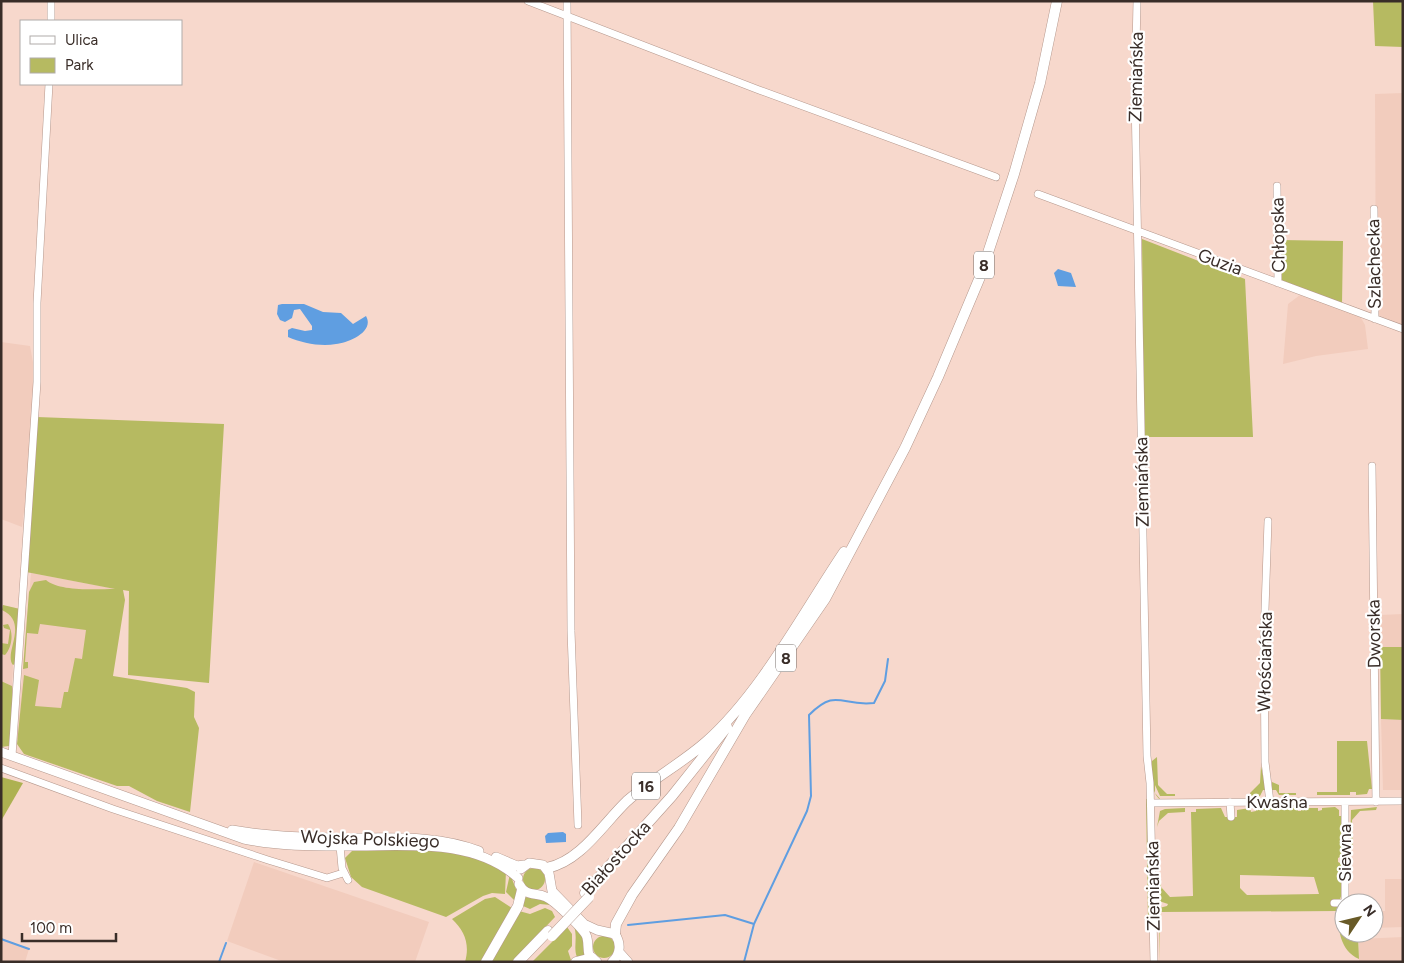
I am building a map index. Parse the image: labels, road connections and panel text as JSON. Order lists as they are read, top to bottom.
{
  "streets": {
    "highway": ["8", "16", "Białostocka"],
    "main road": ["Wojska Polskiego"],
    "street": [
      "Ziemiańska",
      "Chłopska",
      "Guzia",
      "Szlachecka",
      "Dworska",
      "Włościańska",
      "Kwaśna",
      "Siewna"
    ]
  },
  "crossings": [
    ["Ziemiańska", "Guzia"],
    ["Ziemiańska", "Kwaśna"],
    ["Chłopska", "Guzia"],
    ["Guzia", "Szlachecka"],
    ["8", "16"],
    ["8", "Białostocka"],
    ["Dworska", "Kwaśna"],
    ["Włościańska", "Kwaśna"],
    ["16", "Wojska Polskiego"],
    ["16", "Białostocka"],
    ["Kwaśna", "Siewna"]
  ],
  "legend": ["Ulica", "Park"],
  "scale_bar": "100 m",
  "north": "top right"
}
